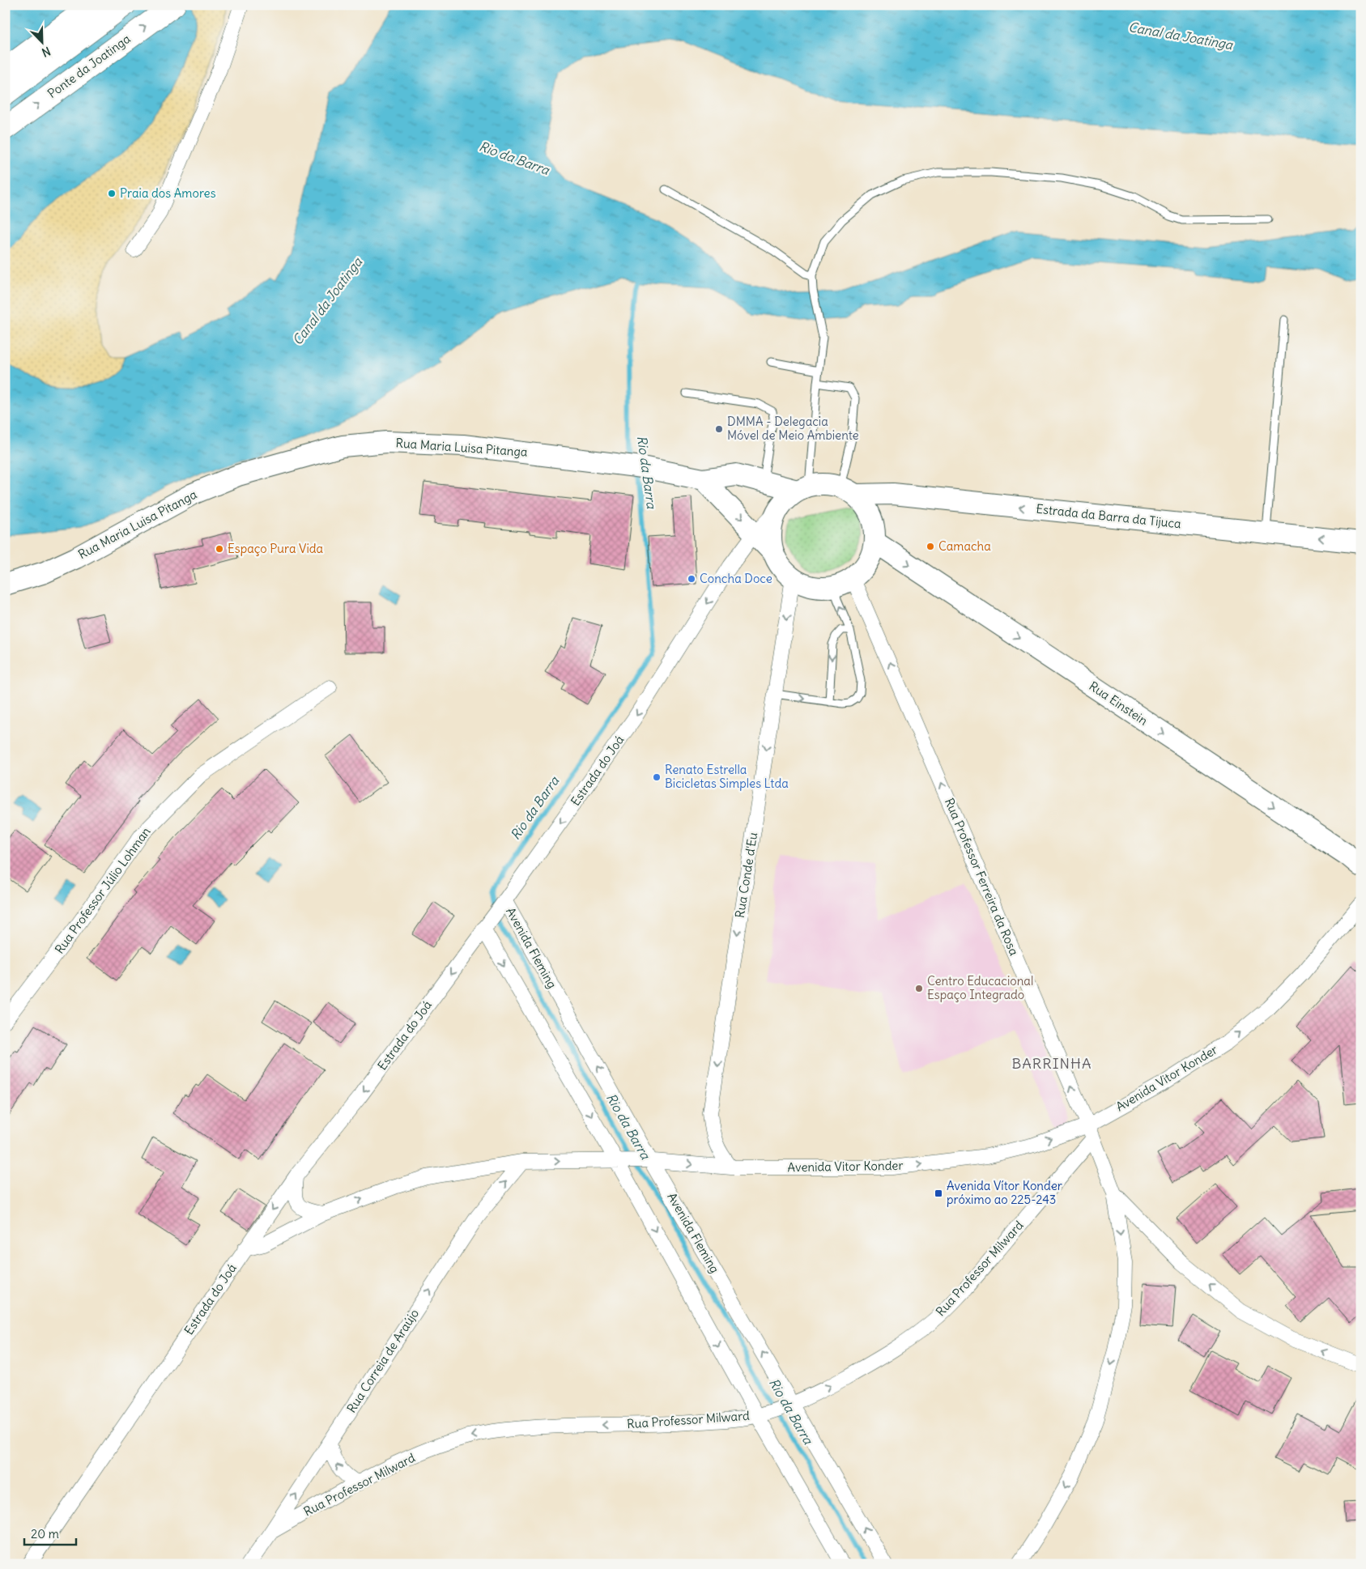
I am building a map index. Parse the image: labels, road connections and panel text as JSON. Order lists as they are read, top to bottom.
{
  "streets": {
    "highway": ["Ponte da Joatinga"],
    "street": [
      "Rua Maria Luisa Pitanga",
      "Estrada da Barra da Tijuca",
      "Rua Einstein",
      "Estrada do Joá",
      "Rua Conde d'Eu",
      "Rua Professor Ferreira da Rosa",
      "Rua Professor Júlio Lohman",
      "Avenida Fleming",
      "Avenida Vitor Konder",
      "Rua Professor Milward",
      "Rua Correia de Araújo"
    ]
  },
  "crossings": [
    ["Rua Maria Luisa Pitanga", "Estrada da Barra da Tijuca"],
    ["Rua Maria Luisa Pitanga", "Rua Einstein"],
    ["Rua Maria Luisa Pitanga", "Estrada do Joá"],
    ["Rua Maria Luisa Pitanga", "Rua Conde d'Eu"],
    ["Rua Maria Luisa Pitanga", "Rua Professor Ferreira da Rosa"],
    ["Estrada da Barra da Tijuca", "Rua Einstein"],
    ["Estrada da Barra da Tijuca", "Estrada do Joá"],
    ["Estrada da Barra da Tijuca", "Rua Conde d'Eu"],
    ["Estrada da Barra da Tijuca", "Rua Professor Ferreira da Rosa"],
    ["Rua Einstein", "Estrada do Joá"],
    ["Rua Einstein", "Rua Conde d'Eu"],
    ["Rua Einstein", "Rua Professor Ferreira da Rosa"],
    ["Estrada do Joá", "Rua Conde d'Eu"],
    ["Estrada do Joá", "Rua Professor Ferreira da Rosa"],
    ["Estrada do Joá", "Avenida Fleming"],
    ["Estrada do Joá", "Avenida Vitor Konder"],
    ["Rua Conde d'Eu", "Rua Professor Ferreira da Rosa"],
    ["Rua Conde d'Eu", "Avenida Vitor Konder"],
    ["Rua Professor Ferreira da Rosa", "Avenida Vitor Konder"],
    ["Rua Professor Ferreira da Rosa", "Rua Professor Milward"],
    ["Avenida Fleming", "Avenida Vitor Konder"],
    ["Avenida Fleming", "Rua Professor Milward"],
    ["Avenida Vitor Konder", "Rua Professor Milward"],
    ["Avenida Vitor Konder", "Rua Correia de Araújo"],
    ["Rua Professor Milward", "Rua Correia de Araújo"]
  ],
  "one_way": [
    "Estrada da Barra da Tijuca",
    "Rua Einstein",
    "Estrada do Joá",
    "Rua Conde d'Eu",
    "Avenida Vitor Konder",
    "Rua Correia de Araújo"
  ],
  "districts": ["BARRINHA"],
  "water": ["Canal da Joatinga", "Rio da Barra"],
  "places": {
    "other": [
      "Praia dos Amores",
      "DMMA - Delegacia Móvel de Meio Ambiente",
      "Camacha",
      "Espaço Pura Vida",
      "Concha Doce",
      "Renato Estrella Bicicletas Simples Ltda",
      "Centro Educacional Espaço Integrado"
    ],
    "transit": ["Avenida Vítor Konder próximo ao 225-243"]
  },
  "scale_bar": "20 m",
  "north": "bottom right"
}
